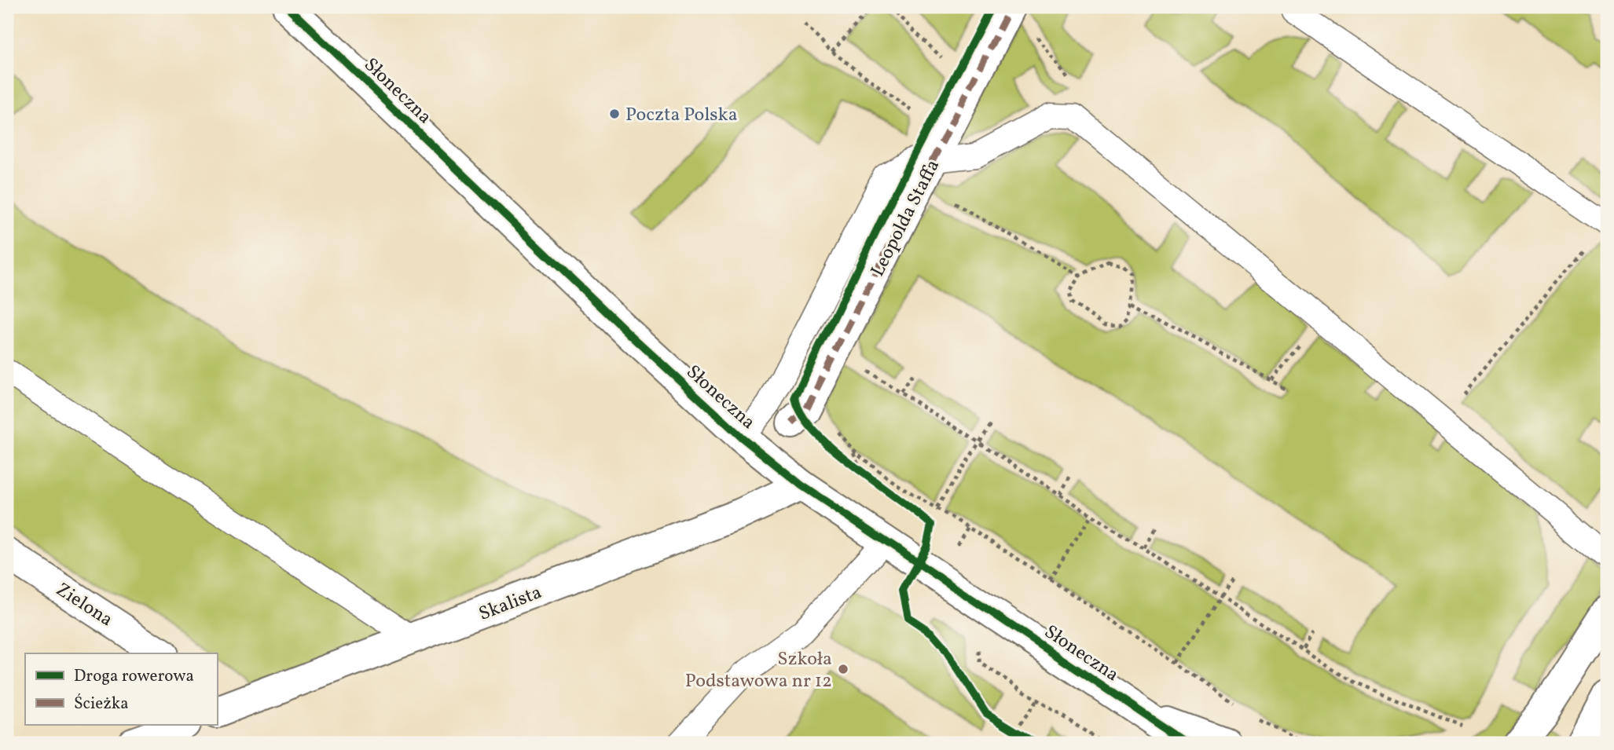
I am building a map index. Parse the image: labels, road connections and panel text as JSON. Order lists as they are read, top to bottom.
{
  "streets": {
    "street": [
      "Słoneczna",
      "Leopolda Staffa",
      "Skalista",
      "Zielona"
    ]
  },
  "crossings": [
    ["Słoneczna", "Skalista"]
  ],
  "places": ["Poczta Polska", "Szkoła Podstawowa nr 12"],
  "legend": ["Droga rowerowa", "Ścieżka"]
}
